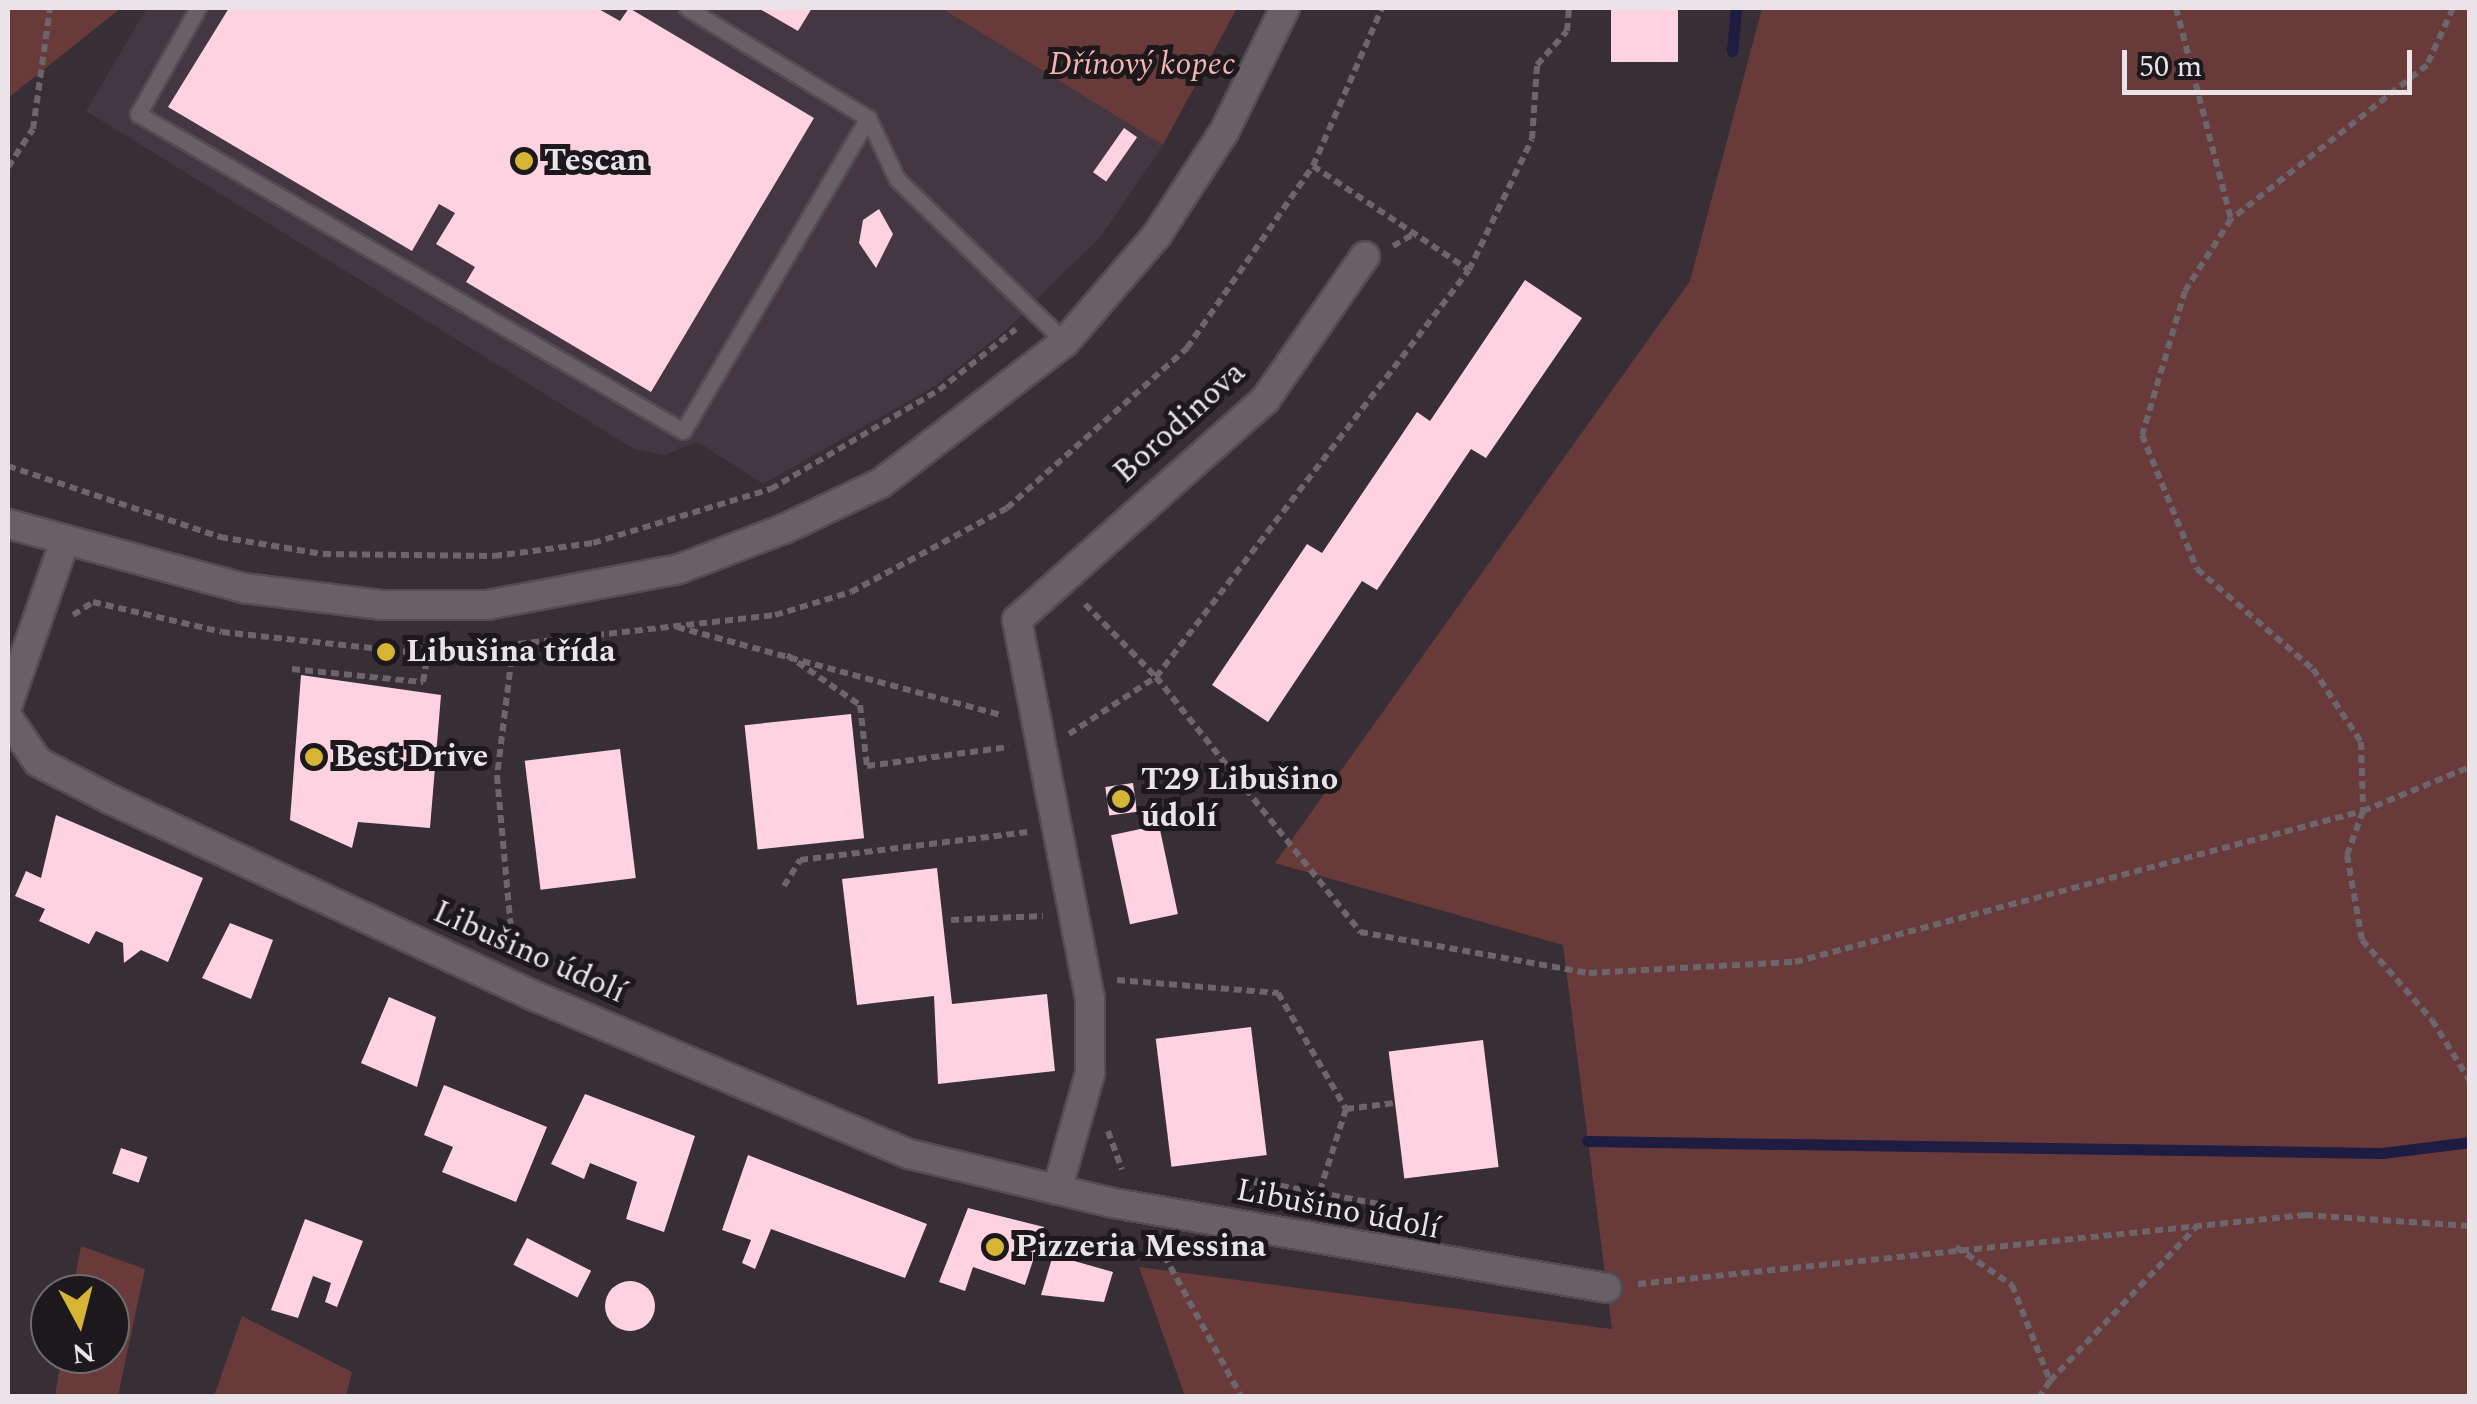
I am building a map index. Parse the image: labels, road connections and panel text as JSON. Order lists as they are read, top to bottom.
{
  "streets": {
    "street": ["Borodinova", "Libušino údolí"]
  },
  "crossings": [
    ["Borodinova", "Libušino údolí"]
  ],
  "parks": ["Dřínový kopec"],
  "places": [
    "Tescan",
    "Libušina třída",
    "Best Drive",
    "T29 Libušino údolí",
    "Pizzeria Messina"
  ],
  "scale_bar": "50 m",
  "north": "bottom"
}
